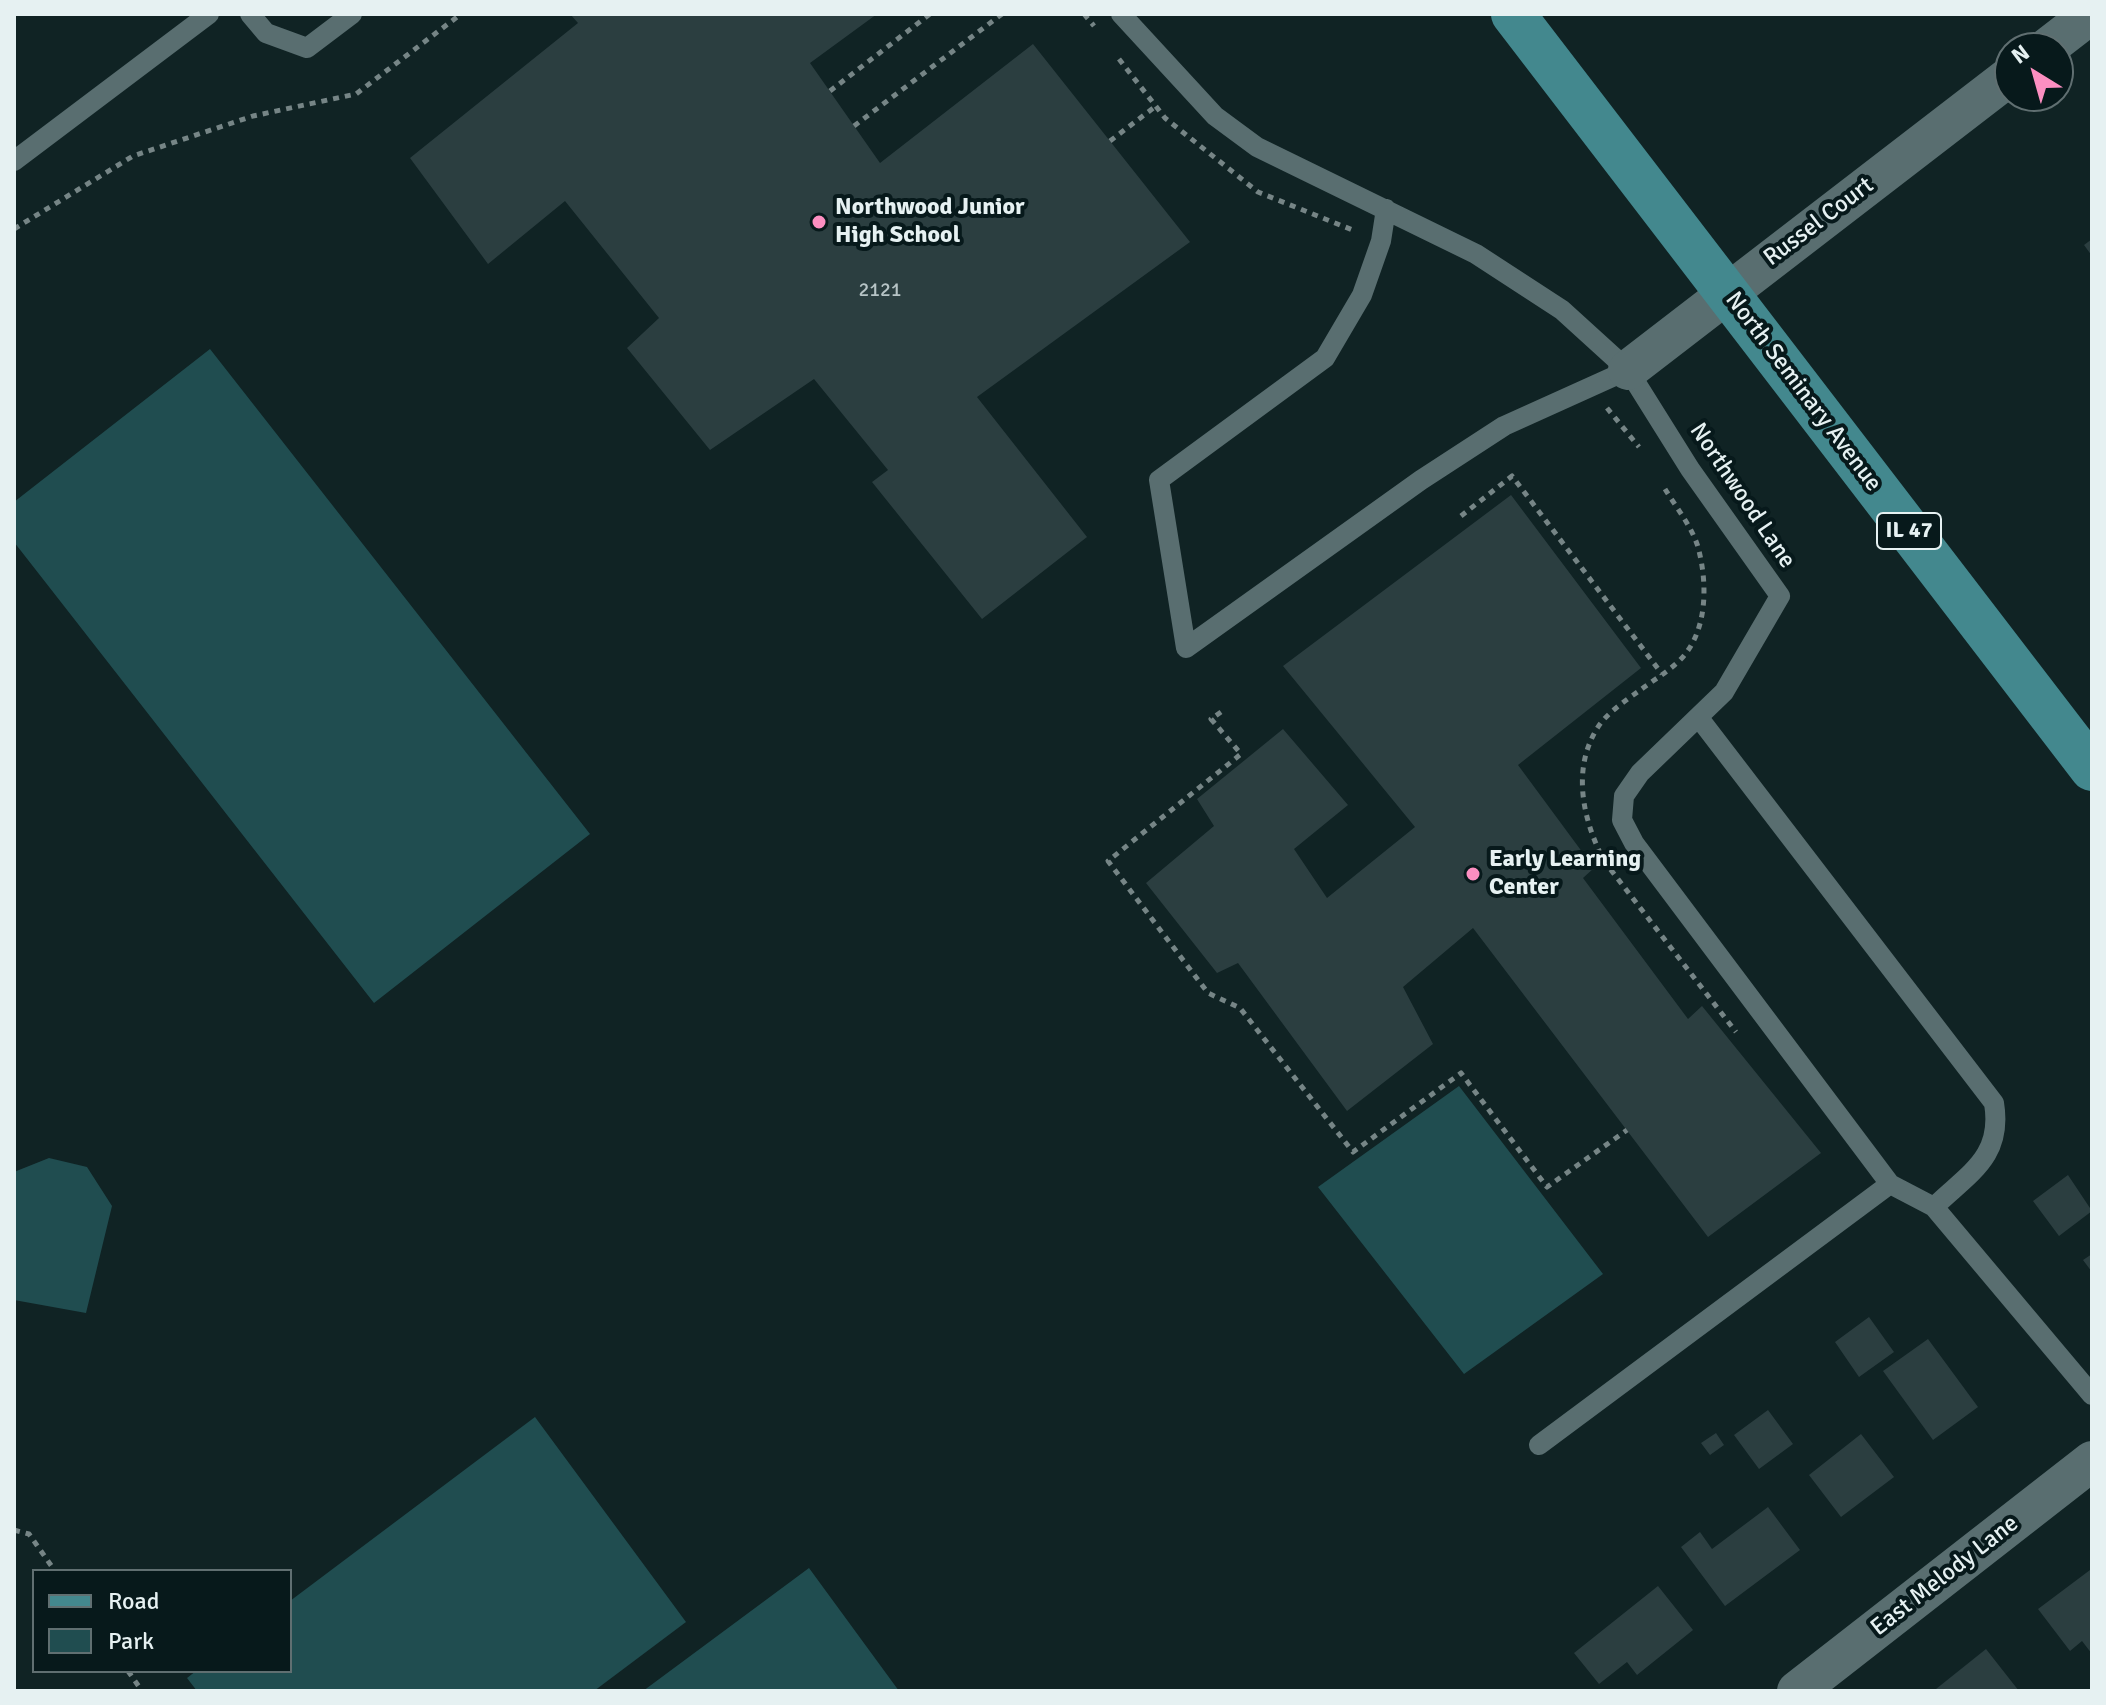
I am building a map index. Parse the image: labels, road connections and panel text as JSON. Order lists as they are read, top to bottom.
{
  "streets": {
    "main road": ["North Seminary Avenue", "IL 47"],
    "street": ["Russel Court", "East Melody Lane"],
    "lane": ["Northwood Lane"]
  },
  "crossings": [
    ["Russel Court", "North Seminary Avenue"],
    ["Russel Court", "Northwood Lane"]
  ],
  "places": ["Northwood Junior High School", "Early Learning Center"],
  "house_numbers": ["2121"],
  "legend": ["Road", "Park"],
  "north": "top left"
}
